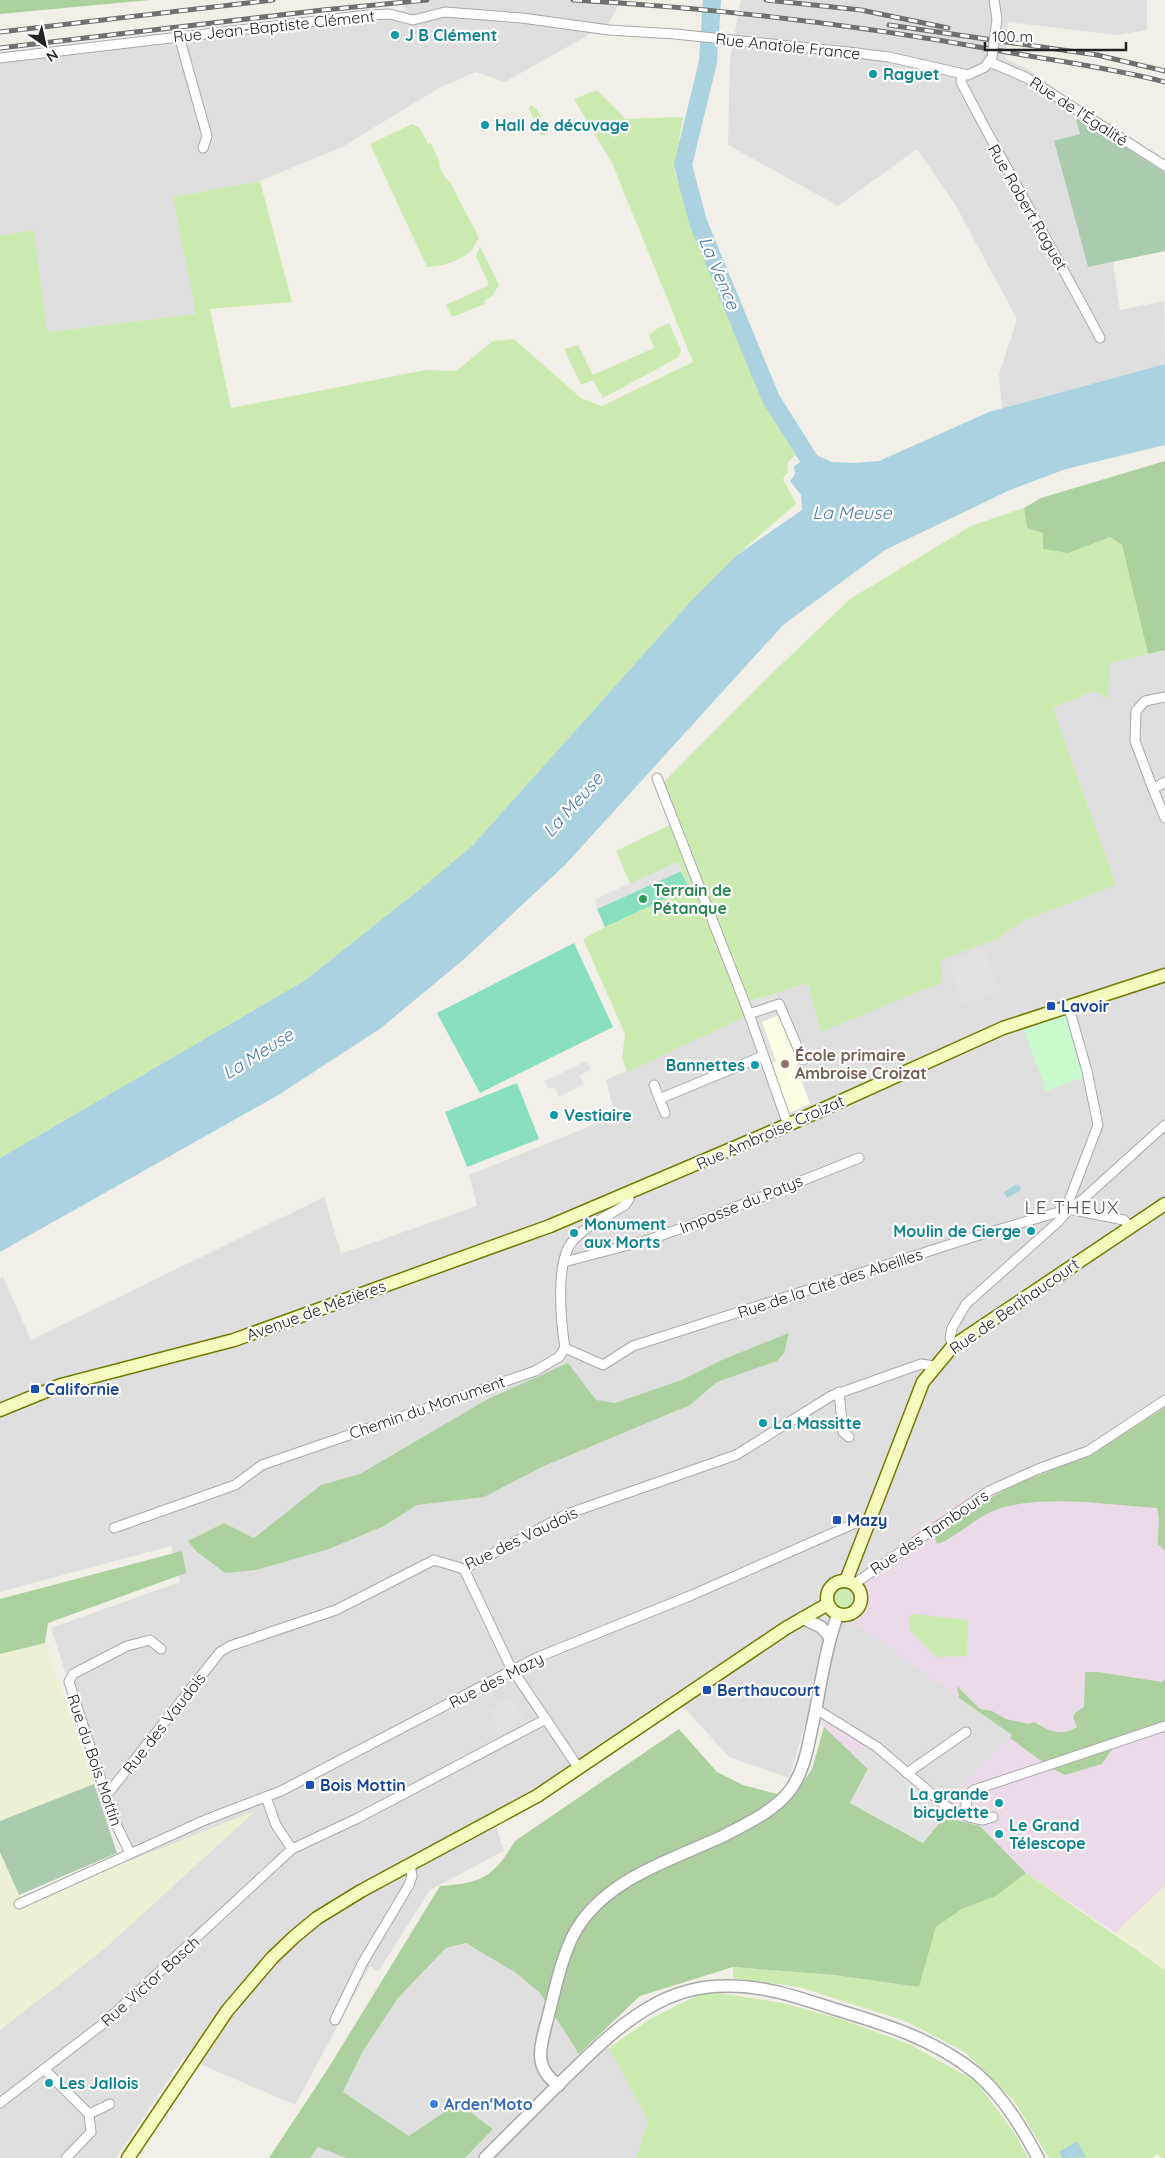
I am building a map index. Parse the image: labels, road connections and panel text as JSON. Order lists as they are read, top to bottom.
{
  "streets": {
    "main road": ["Rue Ambroise Croizat", "Rue de Berthaucourt", "Avenue de Mézières"],
    "street": [
      "Rue Jean-Baptiste Clément",
      "Rue Anatole France",
      "Rue de l'Égalité",
      "Rue Robert Raguet",
      "Impasse du Patys",
      "Rue de la Cité des Abeilles",
      "Chemin du Monument",
      "Rue des Tambours",
      "Rue des Vaudois",
      "Rue des Mazy",
      "Rue du Bois Mottin",
      "Rue Victor Basch"
    ]
  },
  "crossings": [
    ["Rue Jean-Baptiste Clément", "Rue Anatole France"],
    ["Rue Anatole France", "Rue Robert Raguet"],
    ["Rue Ambroise Croizat", "Avenue de Mézières"],
    ["Rue de la Cité des Abeilles", "Rue de Berthaucourt"],
    ["Rue de la Cité des Abeilles", "Chemin du Monument"],
    ["Rue de Berthaucourt", "Rue des Tambours"],
    ["Rue de Berthaucourt", "Rue des Vaudois"],
    ["Rue de Berthaucourt", "Rue des Mazy"],
    ["Rue des Vaudois", "Rue du Bois Mottin"],
    ["Rue des Mazy", "Rue du Bois Mottin"]
  ],
  "districts": ["LE THEUX"],
  "water": ["La Vence", "La Meuse"],
  "places": {
    "other": [
      "J B Clément",
      "Raguet",
      "Hall de décuvage",
      "Terrain de Pétanque",
      "École primaire Ambroise Croizat",
      "Bannettes",
      "Vestiaire",
      "Moulin de Cierge",
      "Monument aux Morts",
      "La Massitte",
      "La grande bicyclette",
      "Le Grand Télescope",
      "Les Jallois",
      "Arden'Moto"
    ],
    "transit": [
      "Lavoir",
      "Californie",
      "Mazy",
      "Berthaucourt",
      "Bois Mottin"
    ]
  },
  "scale_bar": "100 m",
  "north": "bottom right"
}
